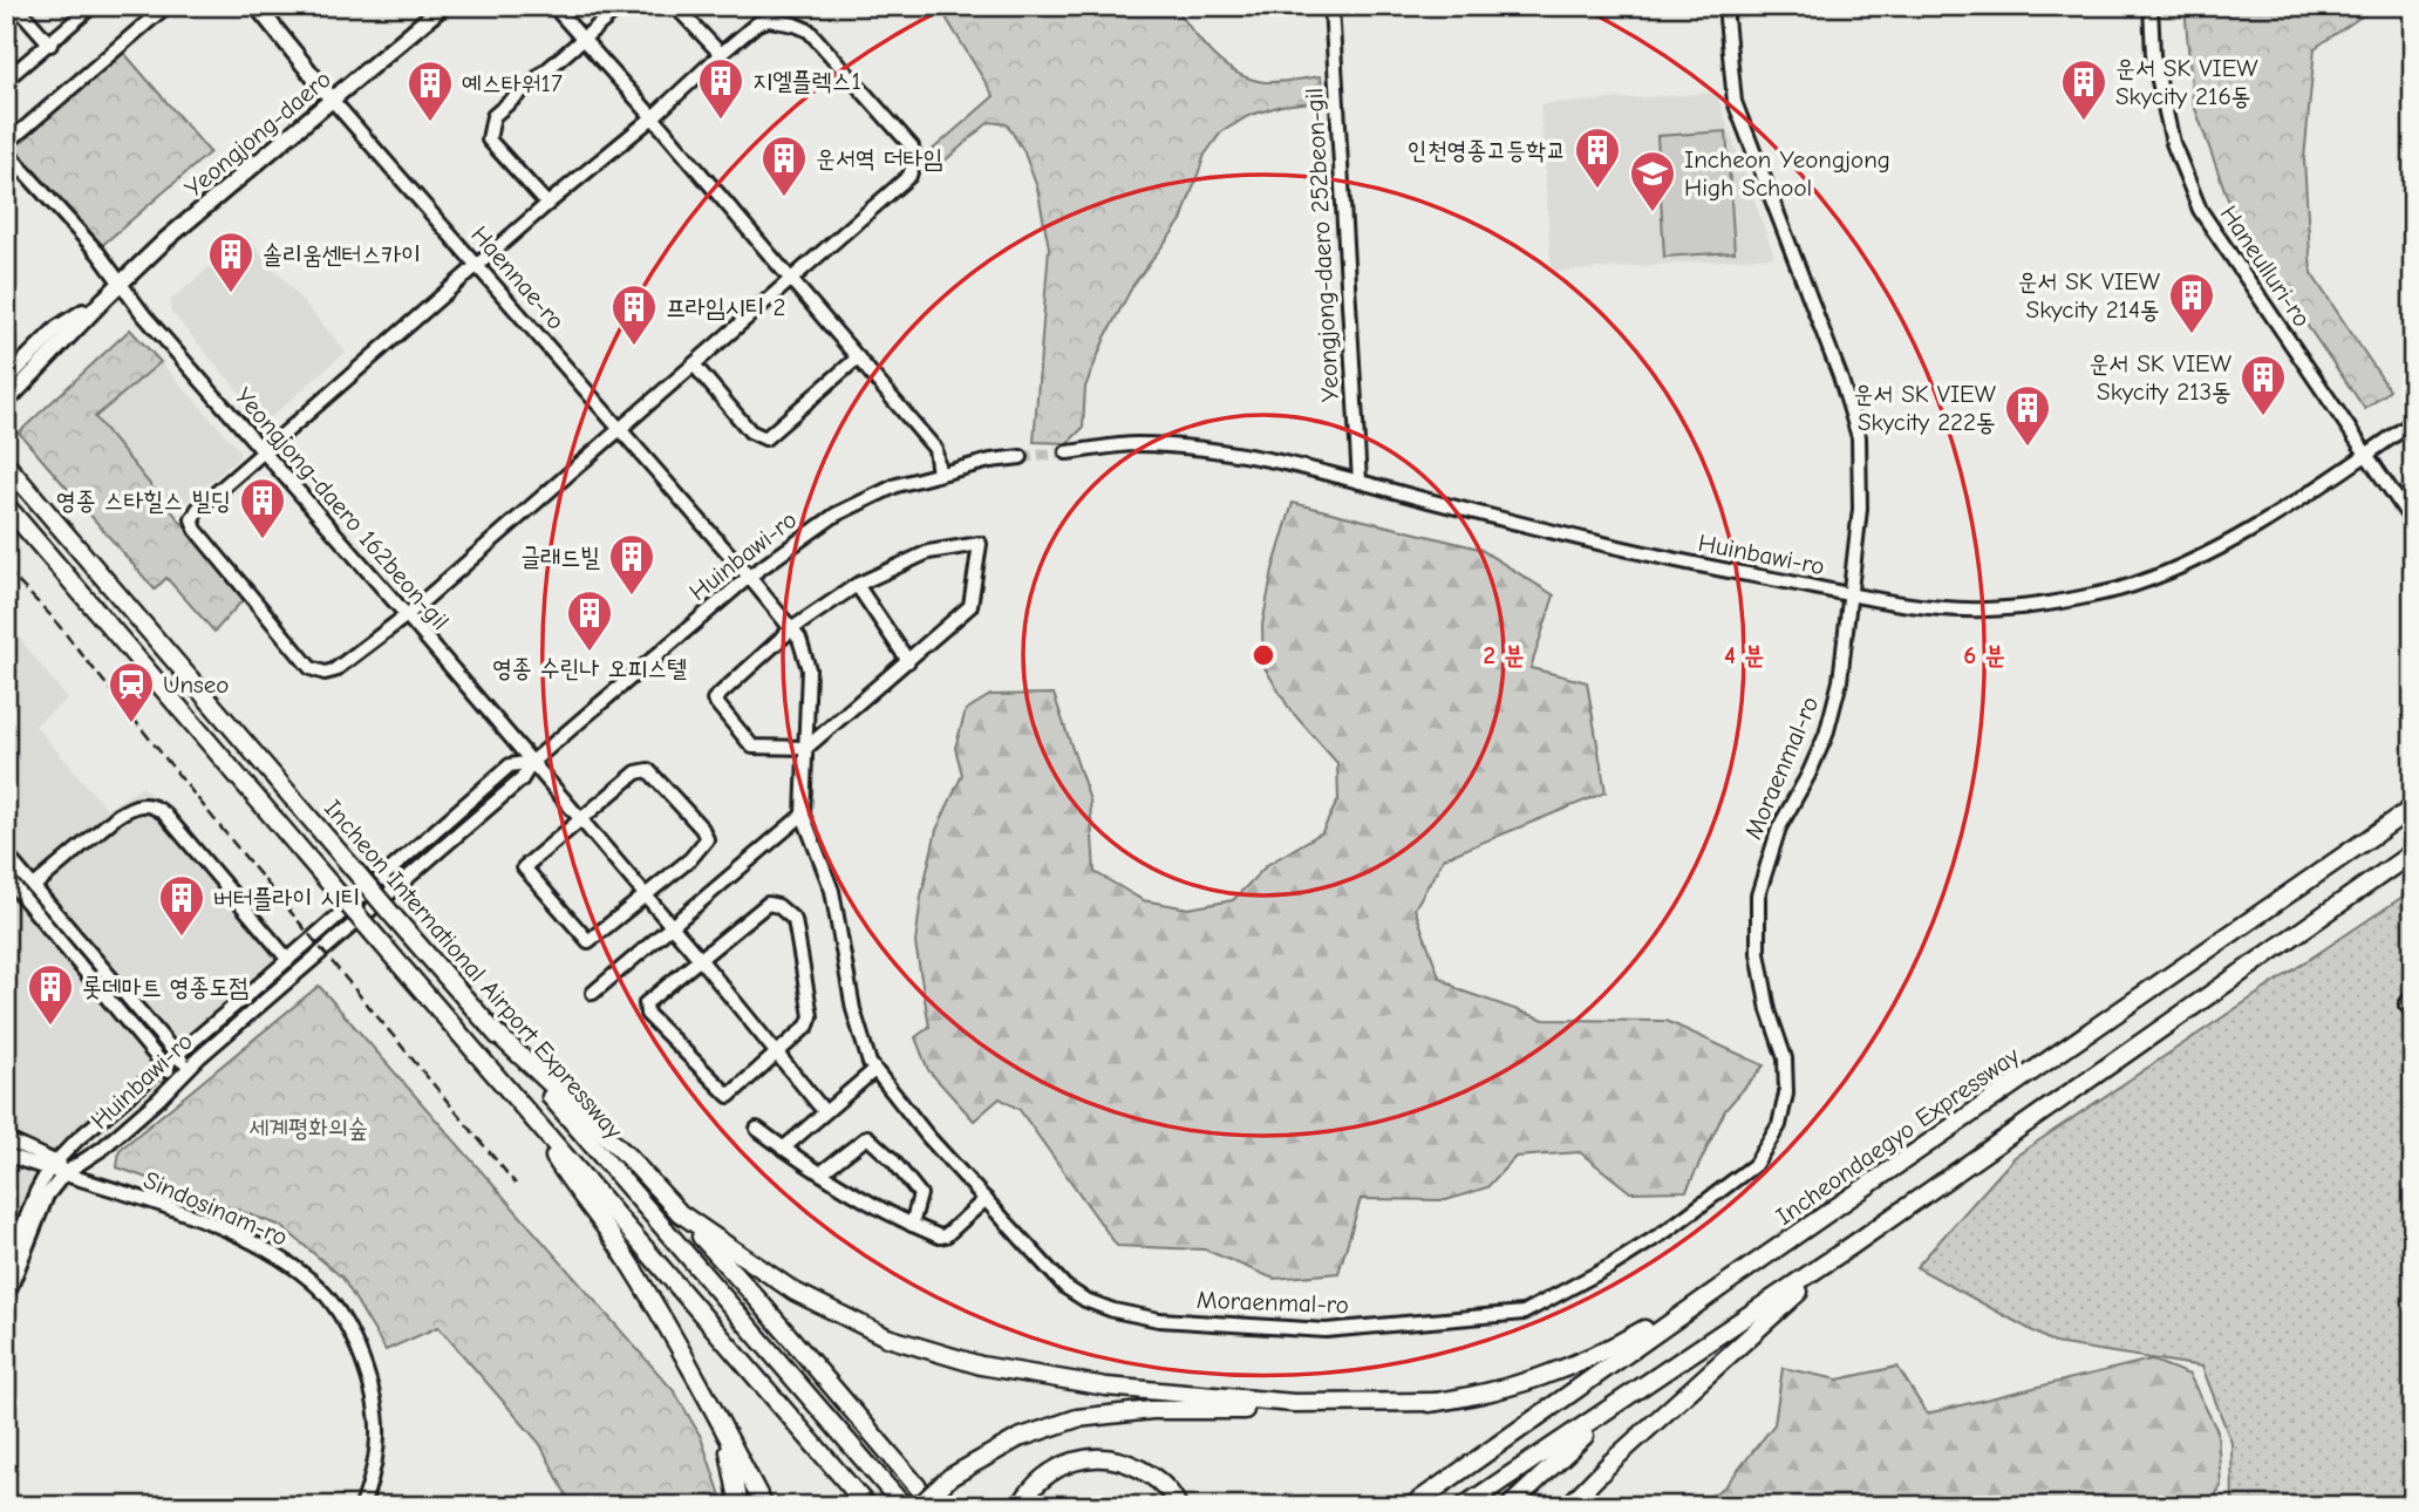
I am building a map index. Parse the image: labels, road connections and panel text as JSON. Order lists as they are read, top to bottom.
{
  "streets": {
    "highway": ["Incheon International Airport Expressway", "Incheondaegyo Expressway"],
    "main road": ["Yeongjong-daero", "Haennae-ro"],
    "street": [
      "Yeongjong-daero 252beon-gil",
      "Haneulluri-ro",
      "Yeongjong-daero 162beon-gil",
      "Huinbawi-ro",
      "Moraenmal-ro",
      "Sindosinam-ro"
    ]
  },
  "crossings": [
    ["Yeongjong-daero", "Haennae-ro"],
    ["Yeongjong-daero", "Yeongjong-daero 162beon-gil"],
    ["Yeongjong-daero 252beon-gil", "Huinbawi-ro"],
    ["Haneulluri-ro", "Huinbawi-ro"],
    ["Haennae-ro", "Huinbawi-ro"],
    ["Haennae-ro", "Moraenmal-ro"],
    ["Yeongjong-daero 162beon-gil", "Huinbawi-ro"],
    ["Huinbawi-ro", "Moraenmal-ro"],
    ["Huinbawi-ro", "Sindosinam-ro"]
  ],
  "parks": ["세계평화의숲"],
  "places": {
    "building": [
      "지엘플렉스1",
      "운서 SK VIEW Skycity 216동",
      "예스타워17",
      "인천영종고등학교",
      "운서역 더타임",
      "솔리움센터스카이",
      "운서 SK VIEW Skycity 214동",
      "프라임시티 2",
      "운서 SK VIEW Skycity 213동",
      "운서 SK VIEW Skycity 222동",
      "영종 스타힐스 빌딩",
      "글래드빌",
      "영종 수린나 오피스텔",
      "버터플라이 시티",
      "롯데마트 영종도점"
    ],
    "school or university": ["Incheon Yeongjong High School"],
    "station": ["Unseo"]
  },
  "rings": ["2 분", "4 분", "6 분"]
}
